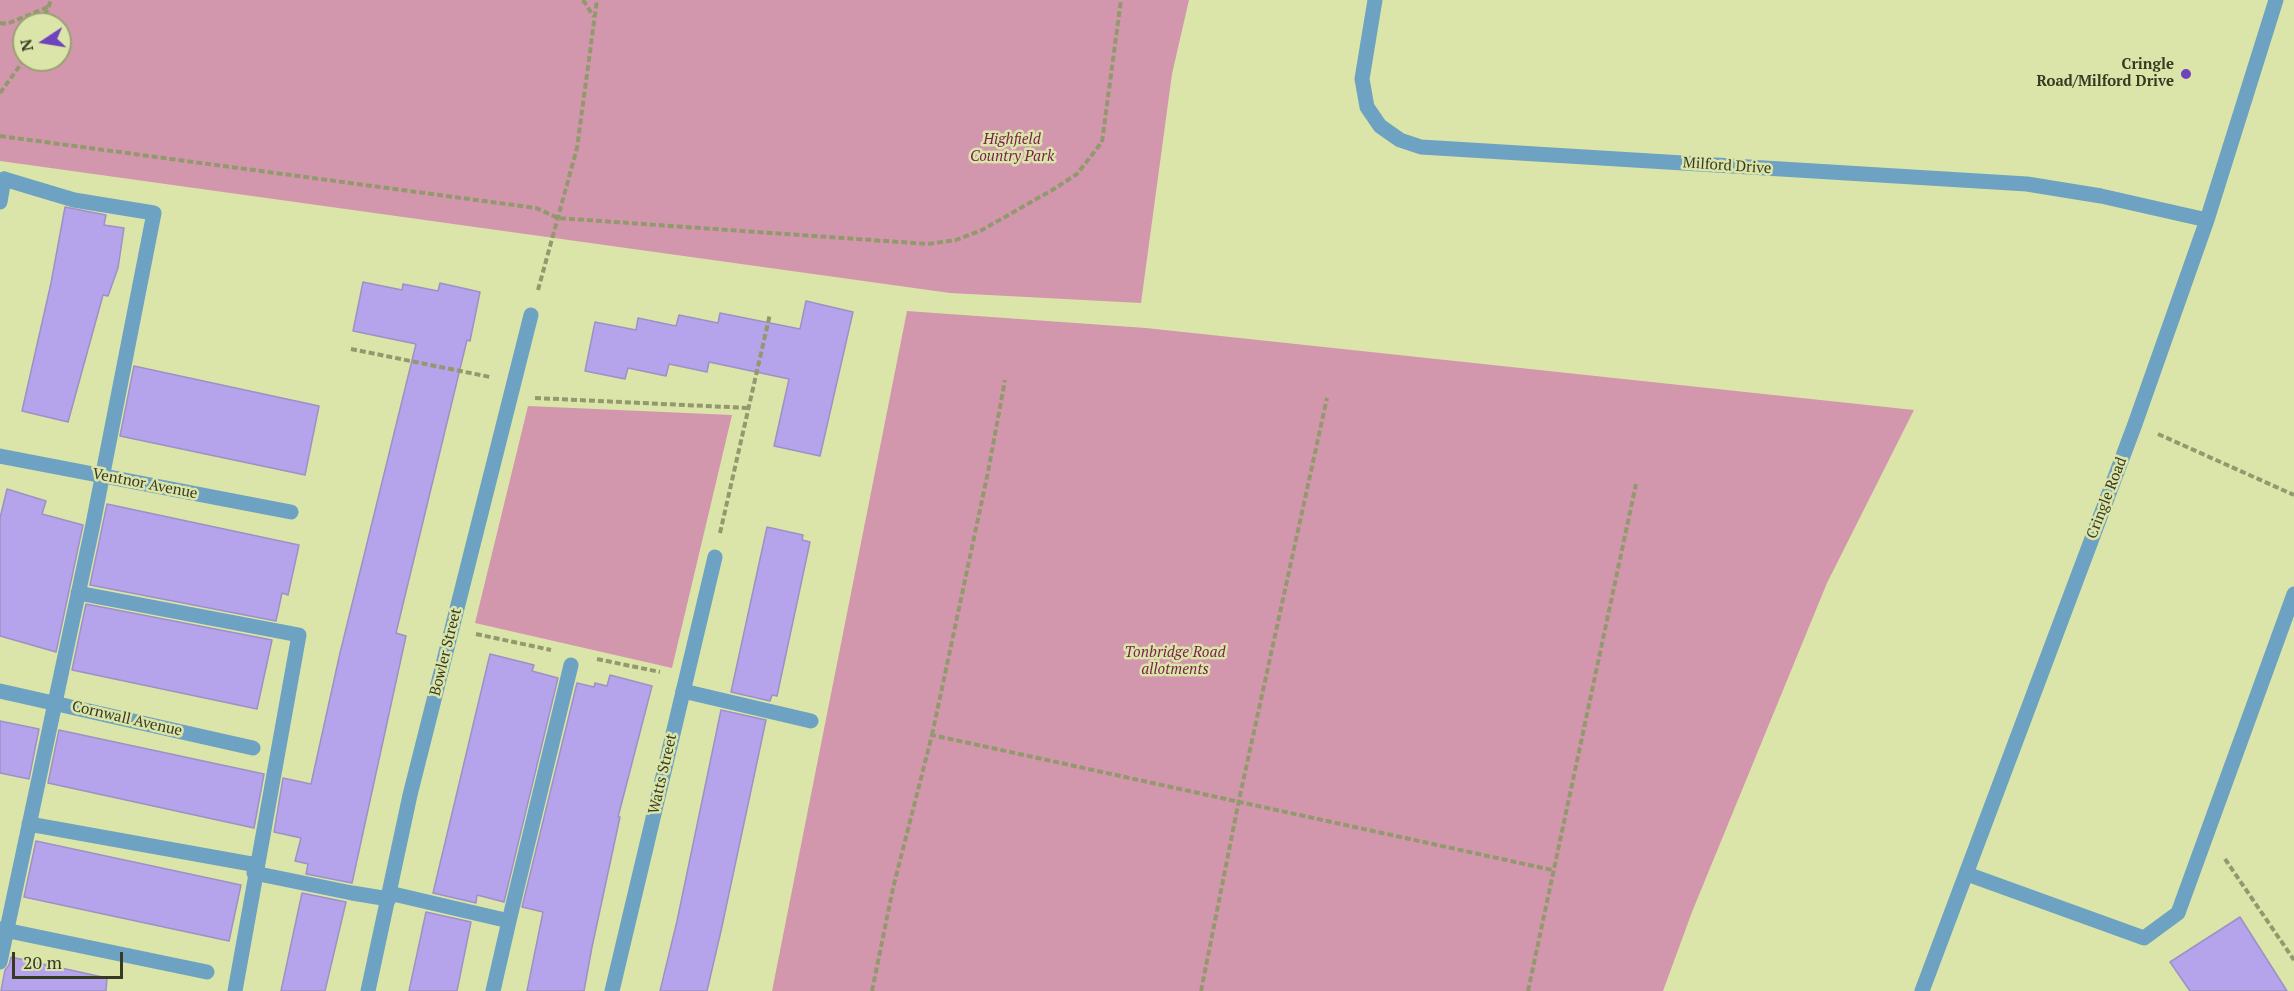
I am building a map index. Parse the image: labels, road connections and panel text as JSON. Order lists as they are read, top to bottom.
{
  "streets": {
    "street": [
      "Milford Drive",
      "Ventnor Avenue",
      "Cringle Road",
      "Bowler Street",
      "Cornwall Avenue",
      "Watts Street"
    ]
  },
  "crossings": [
    ["Milford Drive", "Cringle Road"]
  ],
  "parks": ["Highfield Country Park", "Tonbridge Road allotments"],
  "places": ["Cringle Road/Milford Drive"],
  "scale_bar": "20 m",
  "north": "left"
}
